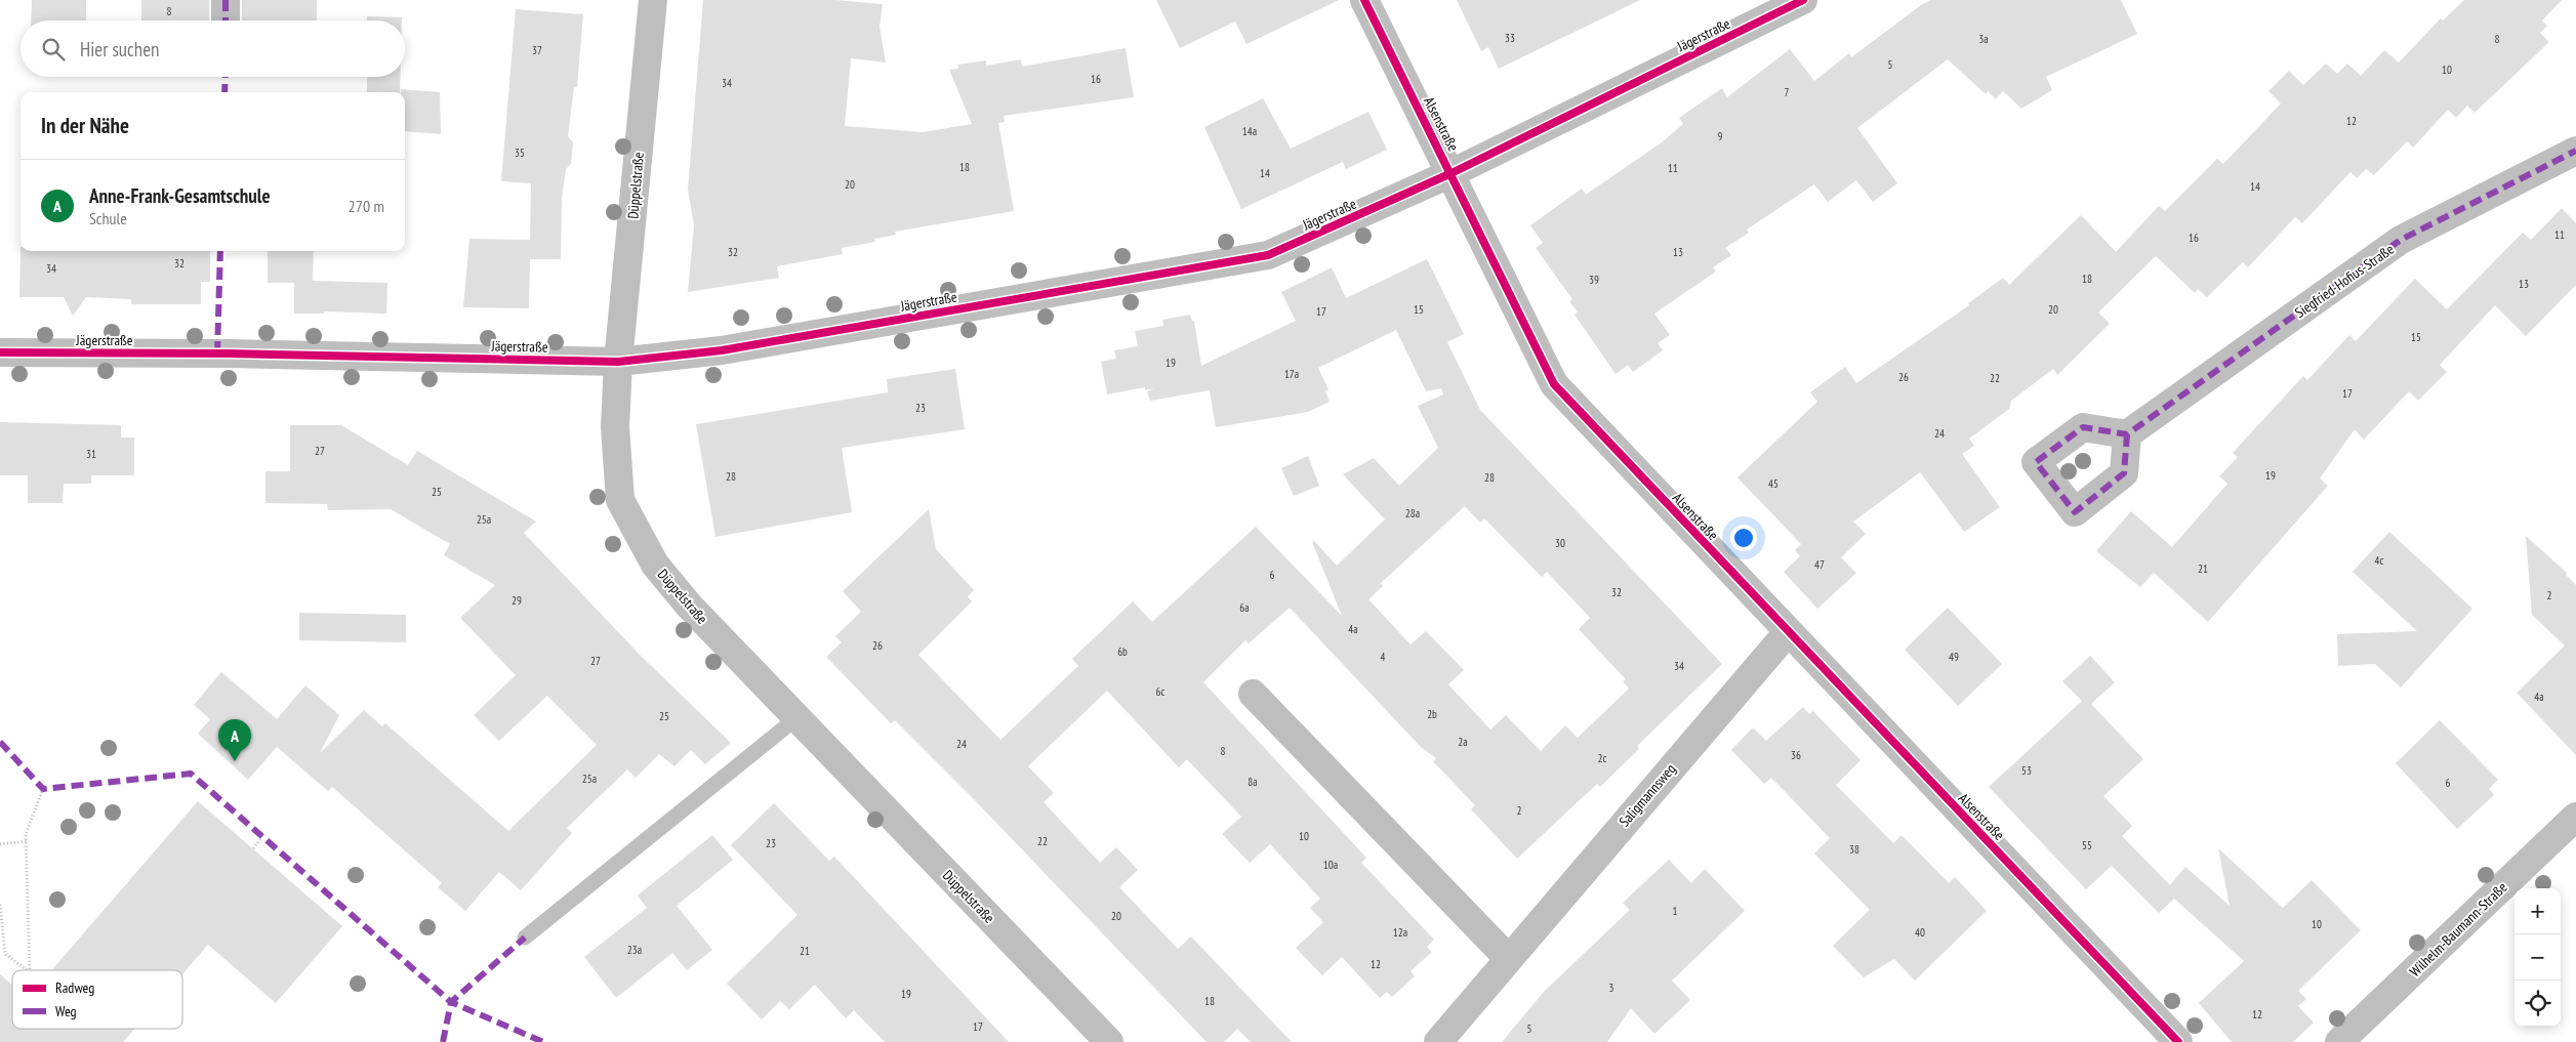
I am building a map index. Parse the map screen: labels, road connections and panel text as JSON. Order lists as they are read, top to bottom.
{
  "streets": {
    "street": [
      "Jägerstraße",
      "Alsenstraße",
      "Düppelstraße",
      "Siegfried-Hofius-Straße",
      "Saligmannsweg",
      "Wilhelm-Baumann-Straße"
    ]
  },
  "crossings": [
    ["Jägerstraße", "Alsenstraße"],
    ["Jägerstraße", "Düppelstraße"],
    ["Alsenstraße", "Saligmannsweg"]
  ],
  "house_numbers": [
    "8",
    "33",
    "3a",
    "8",
    "37",
    "5",
    "10",
    "16",
    "34",
    "7",
    "12",
    "14a",
    "9",
    "35",
    "18",
    "11",
    "14",
    "20",
    "14",
    "11",
    "16",
    "32",
    "13",
    "32",
    "34",
    "18",
    "39",
    "13",
    "15",
    "20",
    "17",
    "15",
    "19",
    "17a",
    "26",
    "22",
    "17",
    "23",
    "24",
    "27",
    "31",
    "19",
    "28",
    "28",
    "45",
    "25",
    "28a",
    "25a",
    "30",
    "4c",
    "47",
    "21",
    "6",
    "32",
    "2",
    "29",
    "6a",
    "4a",
    "26",
    "6b",
    "4",
    "49",
    "27",
    "34",
    "6c",
    "4a",
    "2b",
    "25",
    "2a",
    "24",
    "8",
    "36",
    "2c",
    "53",
    "25a",
    "8a",
    "6",
    "2",
    "10",
    "22",
    "23",
    "55",
    "38",
    "10a",
    "1",
    "20",
    "10",
    "12a",
    "40",
    "23a",
    "21",
    "12",
    "3",
    "19",
    "18",
    "12",
    "17",
    "5"
  ],
  "legend": ["Radweg", "Weg"],
  "page": {
    "search": "Hier suchen",
    "heading": "In der Nähe",
    "list": [
      {
        "mark": "A",
        "name": "Anne-Frank-Gesamtschule",
        "note": "Schule",
        "value": "270 m"
      }
    ],
    "pins": "A",
    "map_buttons": ["+", "−"]
  }
}
